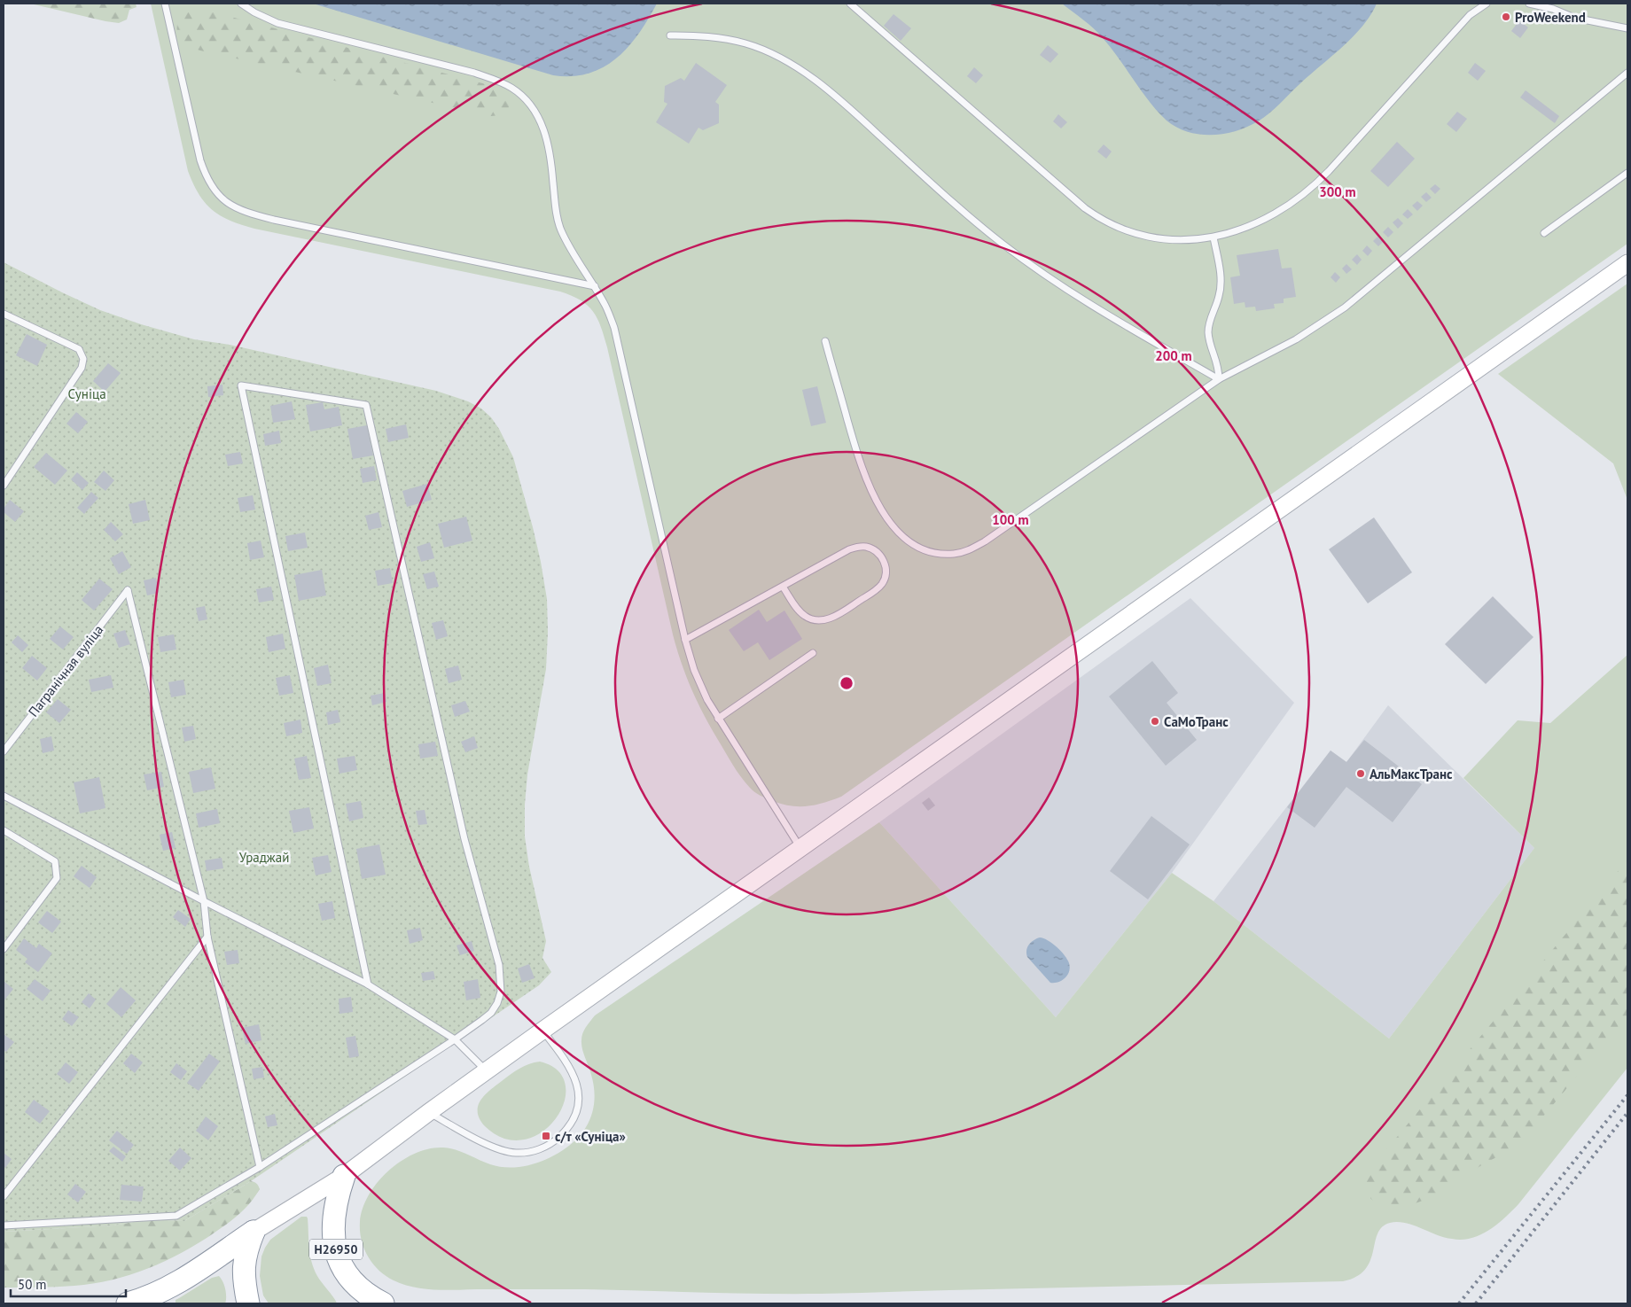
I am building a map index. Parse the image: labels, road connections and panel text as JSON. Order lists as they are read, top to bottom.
{
  "streets": {
    "highway": ["Н26950"],
    "lane": ["Пагранічная вуліца"]
  },
  "parks": ["Суніца", "Ураджай"],
  "places": {
    "other": ["ProWeekend", "СаМоТранс", "АльМаксТранс"],
    "transit": ["с/т «Суніца»"]
  },
  "scale_bar": "50 m",
  "rings": ["300 m", "200 m", "100 m"]
}
